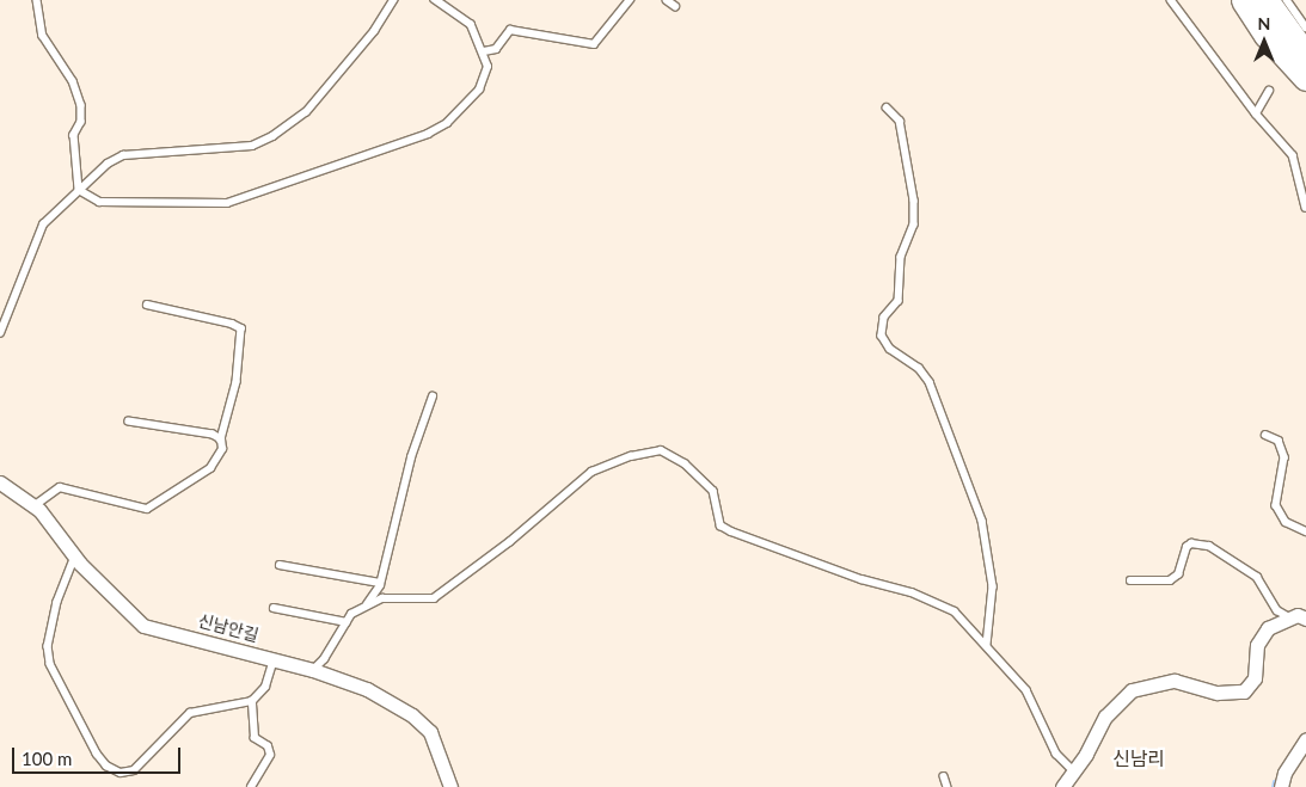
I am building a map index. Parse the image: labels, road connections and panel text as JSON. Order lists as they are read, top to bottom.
{
  "streets": {
    "street": ["신남안길"]
  },
  "districts": ["신남리"],
  "scale_bar": "100 m",
  "north": "top"
}
